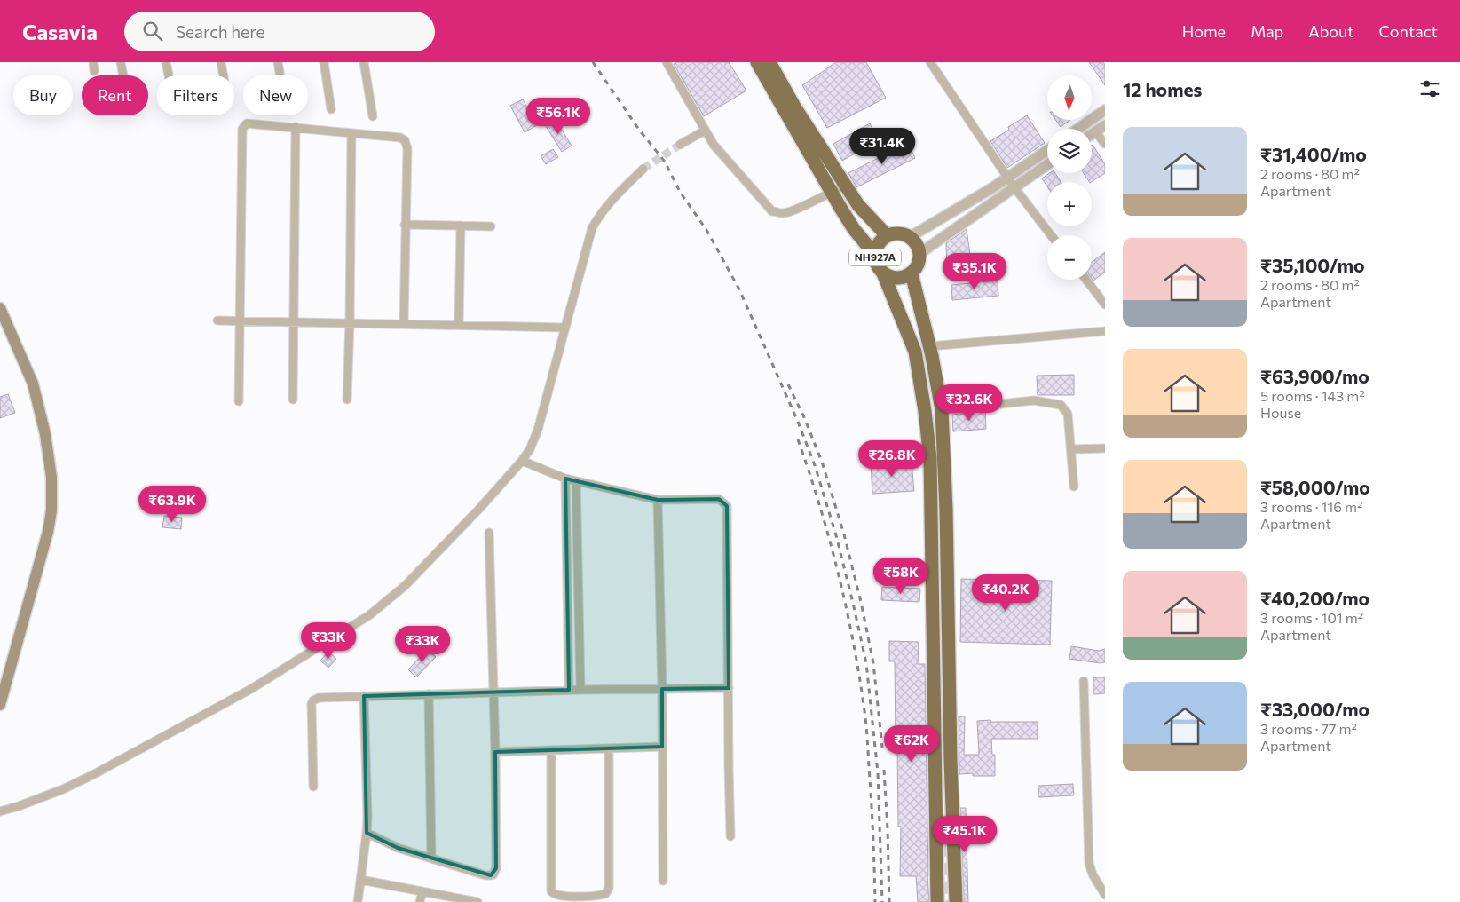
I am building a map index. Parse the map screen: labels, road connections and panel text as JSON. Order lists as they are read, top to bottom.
{
  "streets": {
    "highway": ["NH927A"]
  },
  "north": "bottom",
  "page": {
    "header": "Casavia",
    "search": "Search here",
    "nav": [
      "Home",
      "Map",
      "About",
      "Contact"
    ],
    "heading": "12 homes",
    "map_buttons": ["+", "−"],
    "chip": [
      "Buy",
      "Rent",
      "Filters",
      "New"
    ],
    "price": [
      "₹56.1K",
      "₹31.4K",
      "₹35.1K",
      "₹32.6K",
      "₹26.8K",
      "₹63.9K",
      "₹58K",
      "₹40.2K",
      "₹33K",
      "₹33K",
      "₹62K",
      "₹45.1K"
    ],
    "list": [
      {
        "name": "₹31,400/mo",
        "note": "2 rooms · 80 m² · Apartment"
      },
      {
        "name": "₹35,100/mo",
        "note": "2 rooms · 80 m² · Apartment"
      },
      {
        "name": "₹63,900/mo",
        "note": "5 rooms · 143 m² · House"
      },
      {
        "name": "₹58,000/mo",
        "note": "3 rooms · 116 m² · Apartment"
      },
      {
        "name": "₹40,200/mo",
        "note": "3 rooms · 101 m² · Apartment"
      },
      {
        "name": "₹33,000/mo",
        "note": "3 rooms · 77 m² · Apartment"
      }
    ]
  }
}
